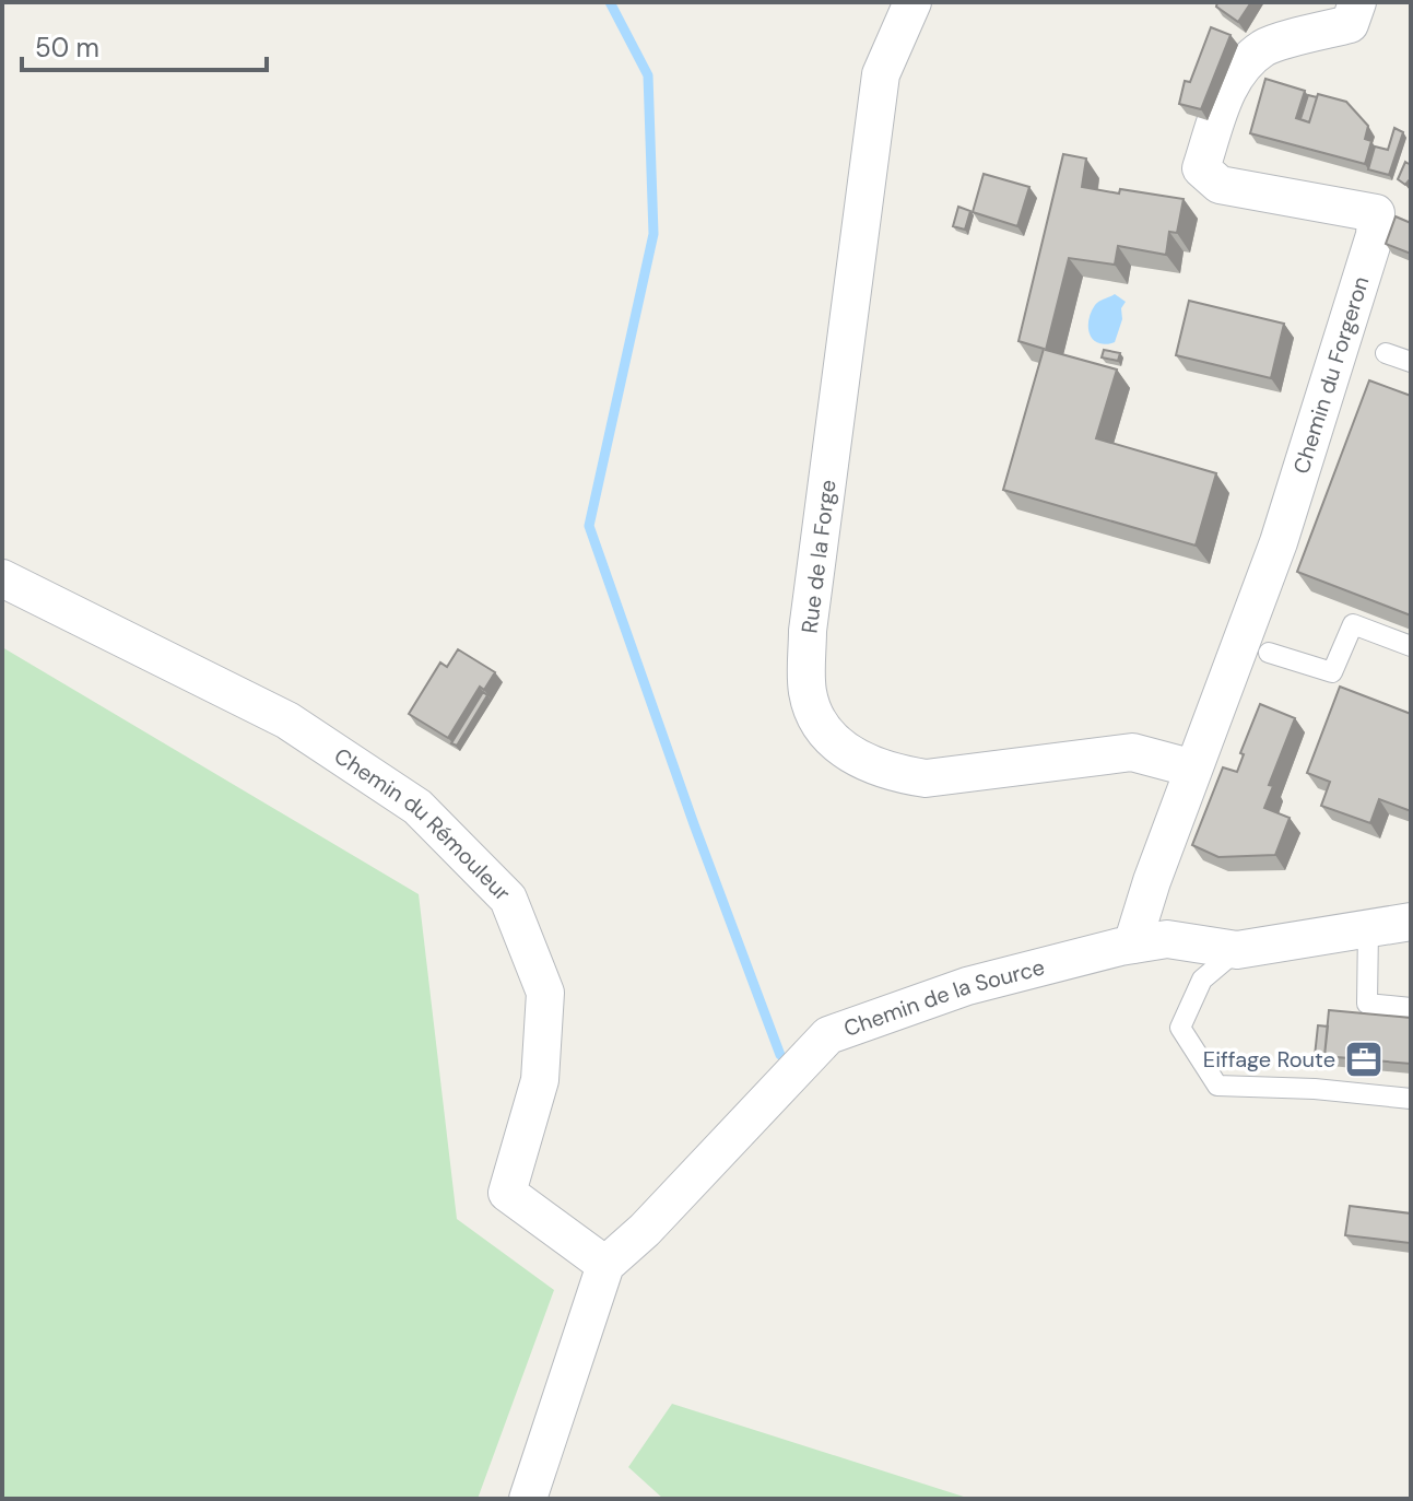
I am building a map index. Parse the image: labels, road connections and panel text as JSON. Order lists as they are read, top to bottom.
{
  "streets": {
    "street": [
      "Chemin du Forgeron",
      "Rue de la Forge",
      "Chemin du Rémouleur",
      "Chemin de la Source"
    ]
  },
  "crossings": [
    ["Chemin du Forgeron", "Rue de la Forge"],
    ["Chemin du Forgeron", "Chemin de la Source"],
    ["Chemin du Rémouleur", "Chemin de la Source"]
  ],
  "places": {
    "office": ["Eiffage Route"]
  },
  "scale_bar": "50 m"
}
